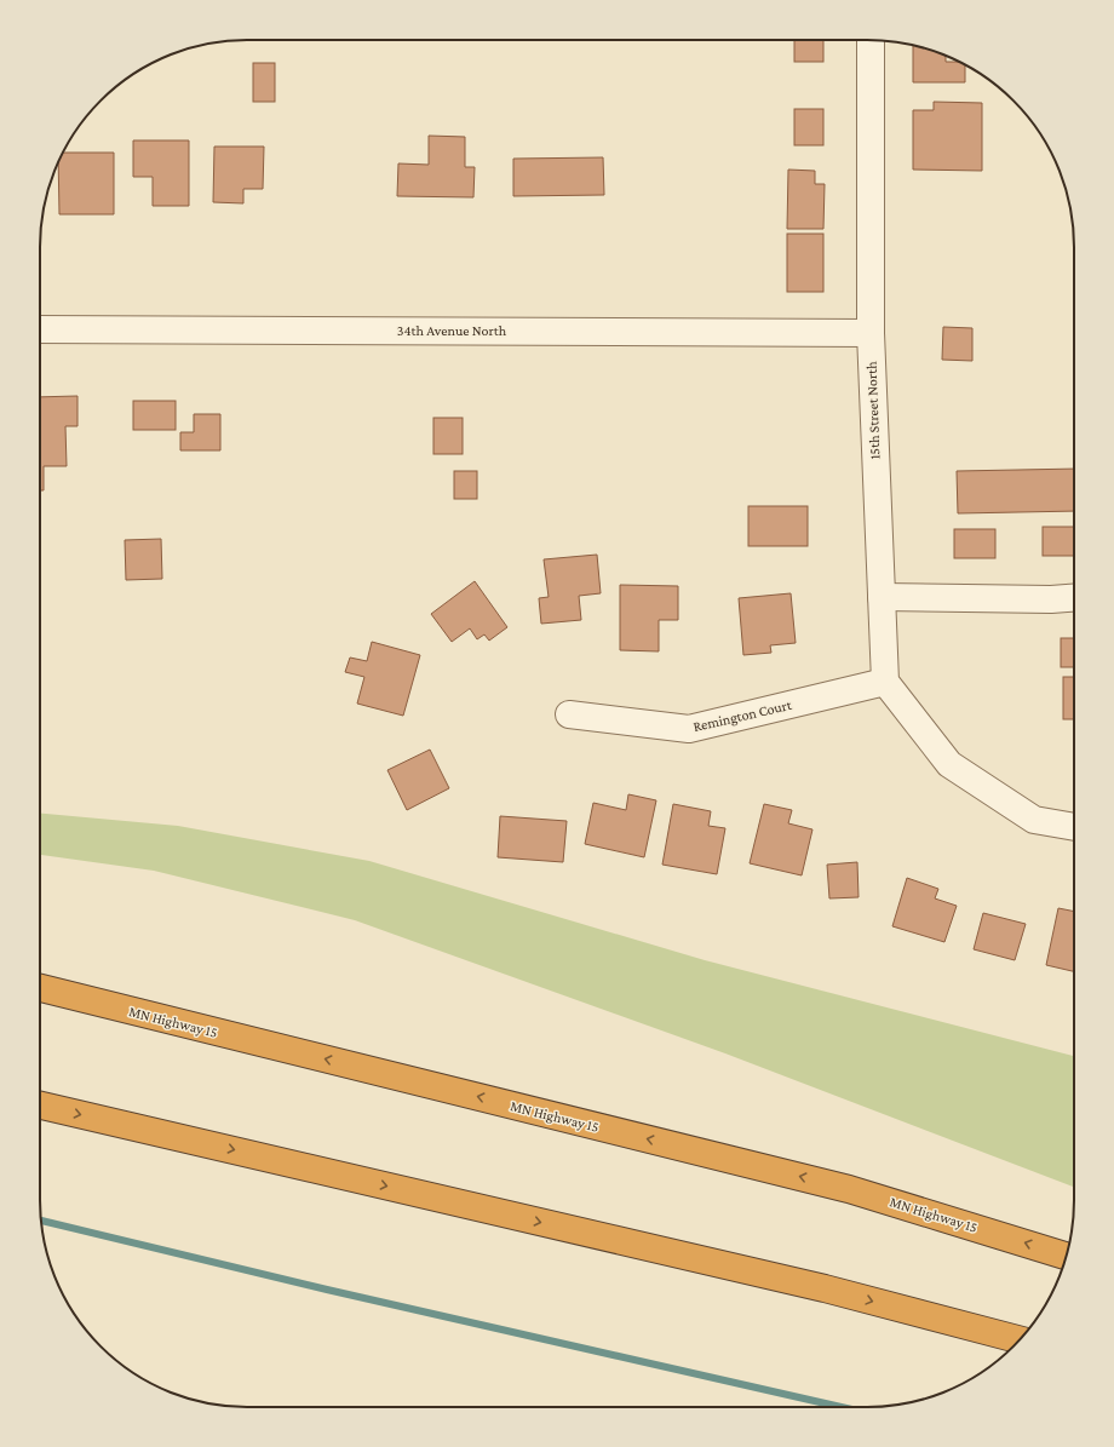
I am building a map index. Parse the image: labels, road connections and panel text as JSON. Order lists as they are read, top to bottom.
{
  "streets": {
    "highway": ["MN Highway 15"],
    "street": ["34th Avenue North", "15th Street North", "Remington Court"]
  },
  "crossings": [
    ["34th Avenue North", "15th Street North"],
    ["15th Street North", "Remington Court"]
  ]
}
